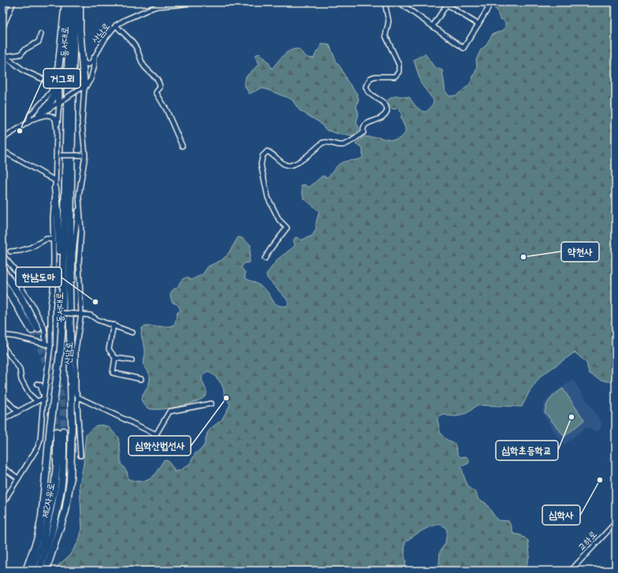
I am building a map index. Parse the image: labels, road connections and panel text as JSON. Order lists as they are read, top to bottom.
{
  "streets": {
    "highway": ["동서대로", "제2자유로"],
    "street": ["산남로", "교하로"]
  },
  "places": [
    "거그뫼",
    "약천사",
    "한남도마",
    "심학산법선사",
    "심학초등학교",
    "심학사"
  ]
}
